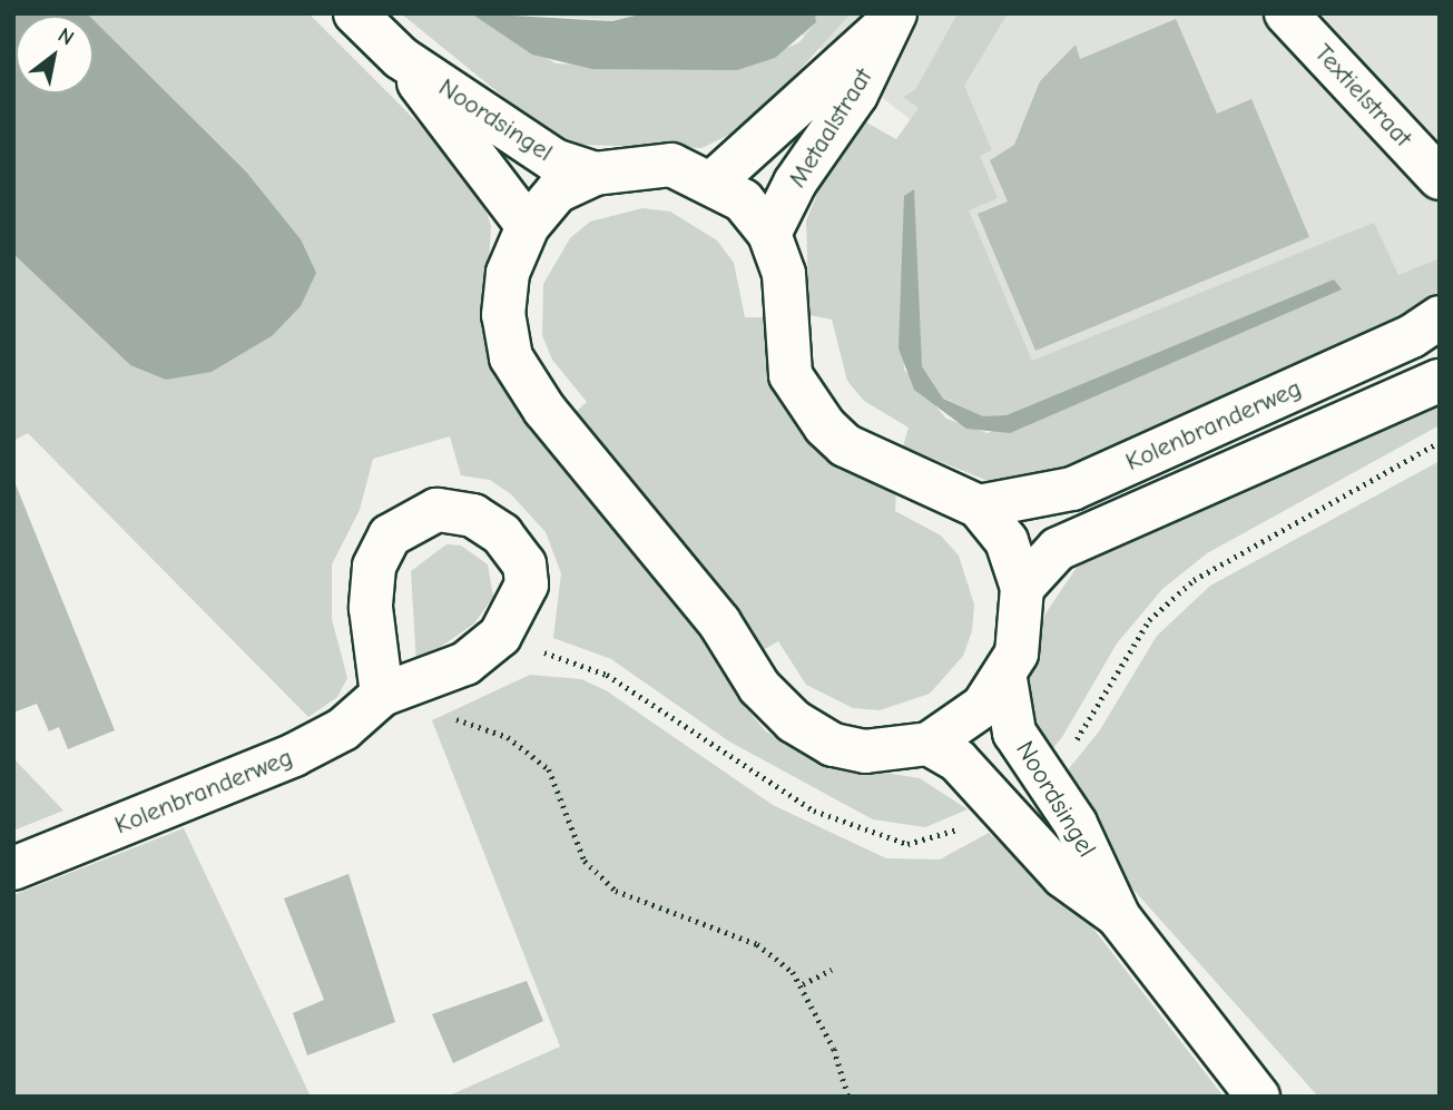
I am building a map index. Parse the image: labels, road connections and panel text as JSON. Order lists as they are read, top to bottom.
{
  "streets": {
    "main road": [
      "Textielstraat",
      "Noordsingel",
      "Metaalstraat",
      "Kolenbranderweg"
    ]
  },
  "north": "top right"
}
